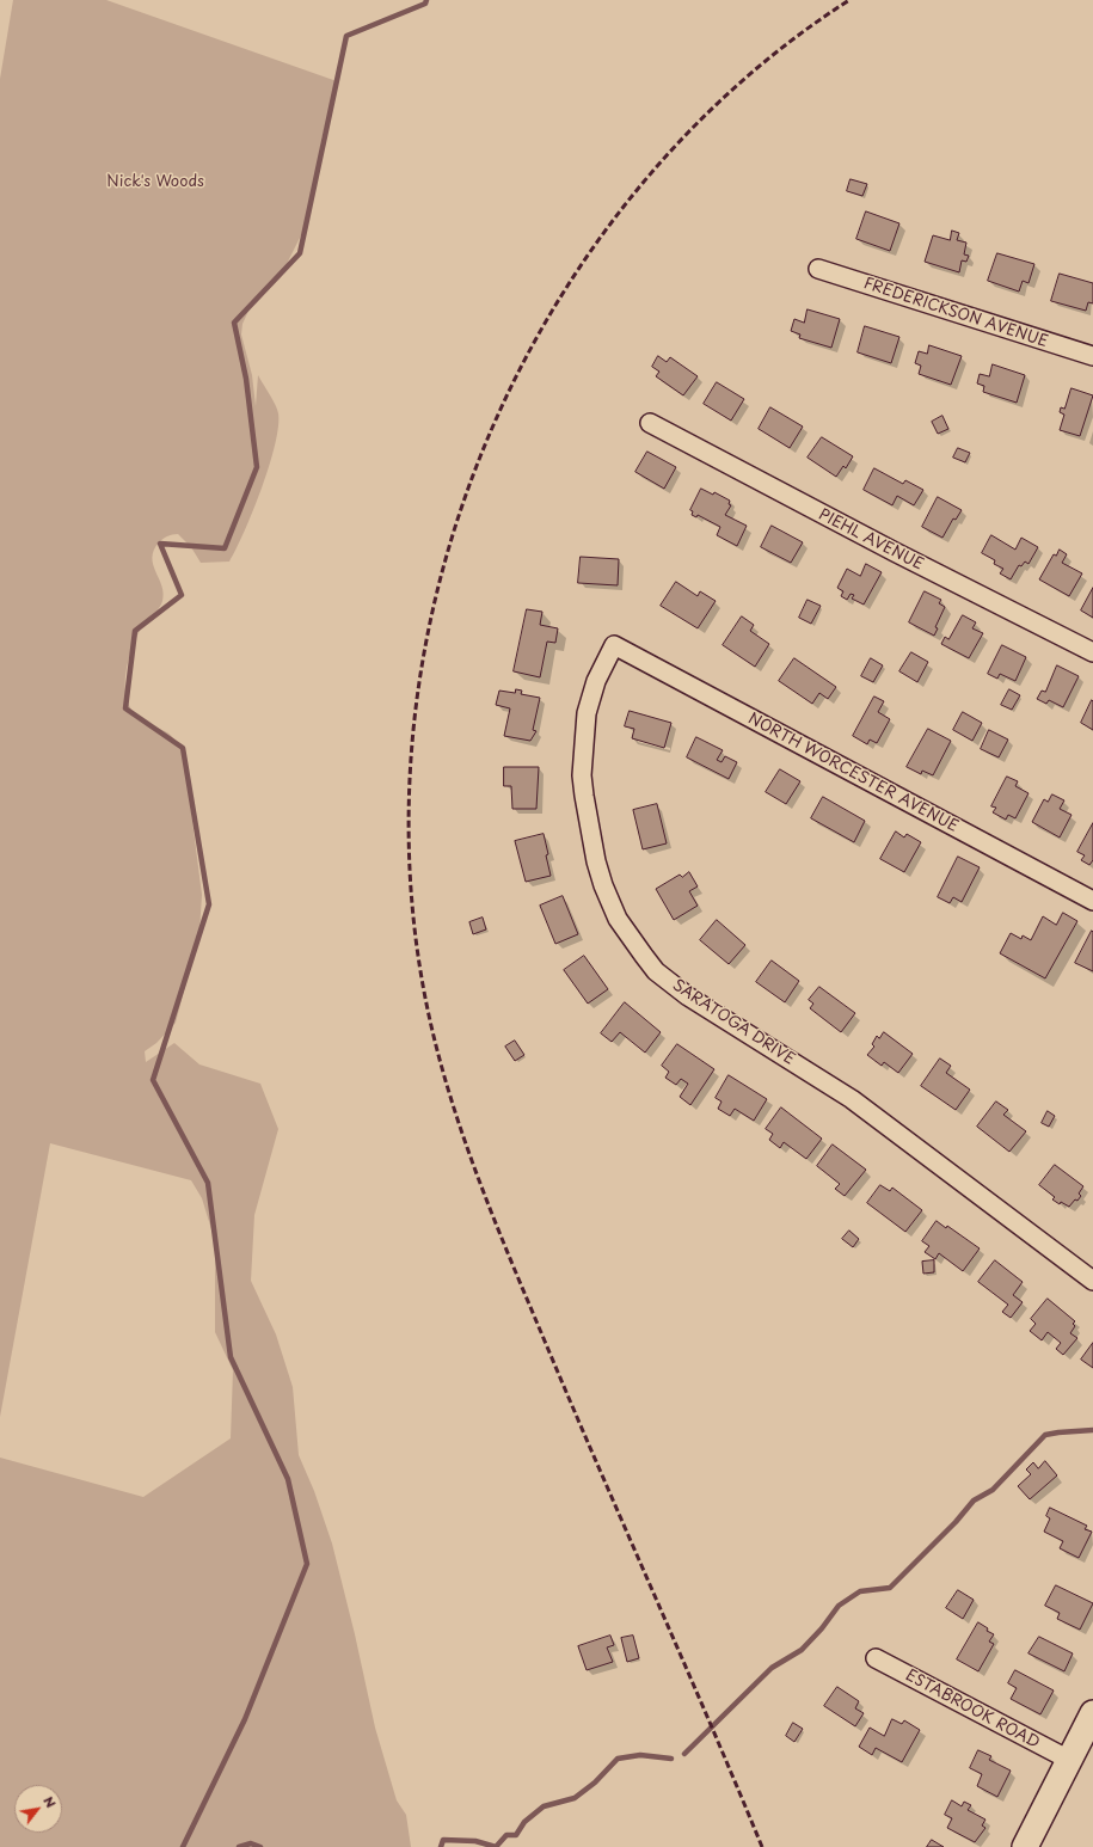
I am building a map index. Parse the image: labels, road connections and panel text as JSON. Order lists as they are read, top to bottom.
{
  "streets": {
    "street": [
      "FREDERICKSON AVENUE",
      "PIEHL AVENUE",
      "NORTH WORCESTER AVENUE",
      "SARATOGA DRIVE",
      "ESTABROOK ROAD"
    ]
  },
  "crossings": [
    ["NORTH WORCESTER AVENUE", "SARATOGA DRIVE"]
  ],
  "parks": ["Nick's Woods"],
  "north": "top right"
}
